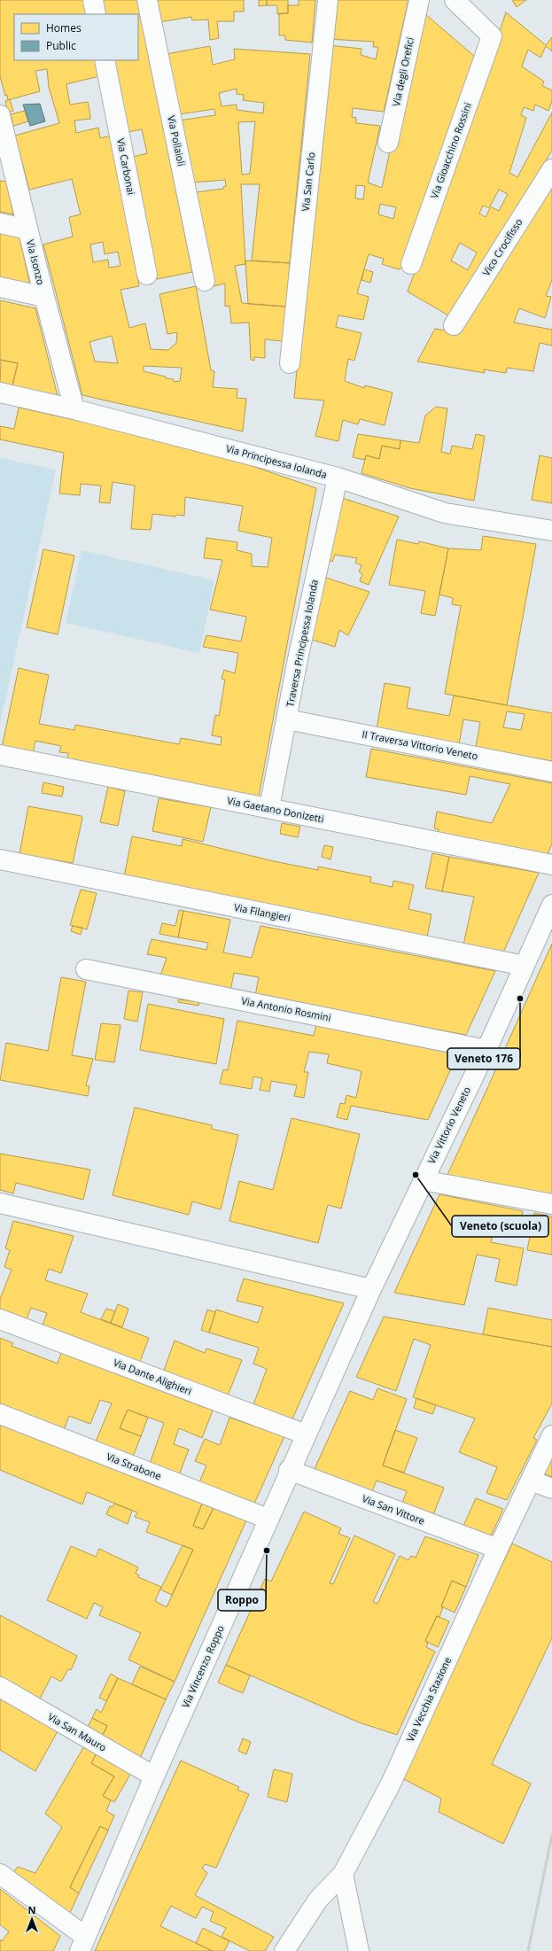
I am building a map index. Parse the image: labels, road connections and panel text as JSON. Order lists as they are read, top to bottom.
{
  "streets": {
    "street": [
      "Via degli Orefici",
      "Via Pollaioli",
      "Via Gioacchino Rossini",
      "Via Carbonai",
      "Via San Carlo",
      "Vico Crocifisso",
      "Via Isonzo",
      "Via Principessa Iolanda",
      "Traversa Principessa Iolanda",
      "II Traversa Vittorio Veneto",
      "Via Gaetano Donizetti",
      "Via Filangieri",
      "Via Antonio Rosmini",
      "Via Vittorio Veneto",
      "Via Dante Alighieri",
      "Via Strabone",
      "Via San Vittore",
      "Via Vincenzo Roppo",
      "Via Vecchia Stazione",
      "Via San Mauro"
    ]
  },
  "crossings": [
    ["Via Isonzo", "Via Principessa Iolanda"],
    ["Via Principessa Iolanda", "Traversa Principessa Iolanda"],
    ["Traversa Principessa Iolanda", "II Traversa Vittorio Veneto"],
    ["Traversa Principessa Iolanda", "Via Gaetano Donizetti"],
    ["Via Filangieri", "Via Vittorio Veneto"],
    ["Via Antonio Rosmini", "Via Vittorio Veneto"],
    ["Via Vittorio Veneto", "Via Vincenzo Roppo"],
    ["Via Dante Alighieri", "Via Vincenzo Roppo"],
    ["Via Strabone", "Via Vincenzo Roppo"],
    ["Via San Vittore", "Via Vincenzo Roppo"],
    ["Via San Vittore", "Via Vecchia Stazione"],
    ["Via Vincenzo Roppo", "Via San Mauro"]
  ],
  "places": ["Veneto 176", "Veneto (scuola)", "Roppo"],
  "legend": ["Homes", "Public"],
  "north": "top"
}
